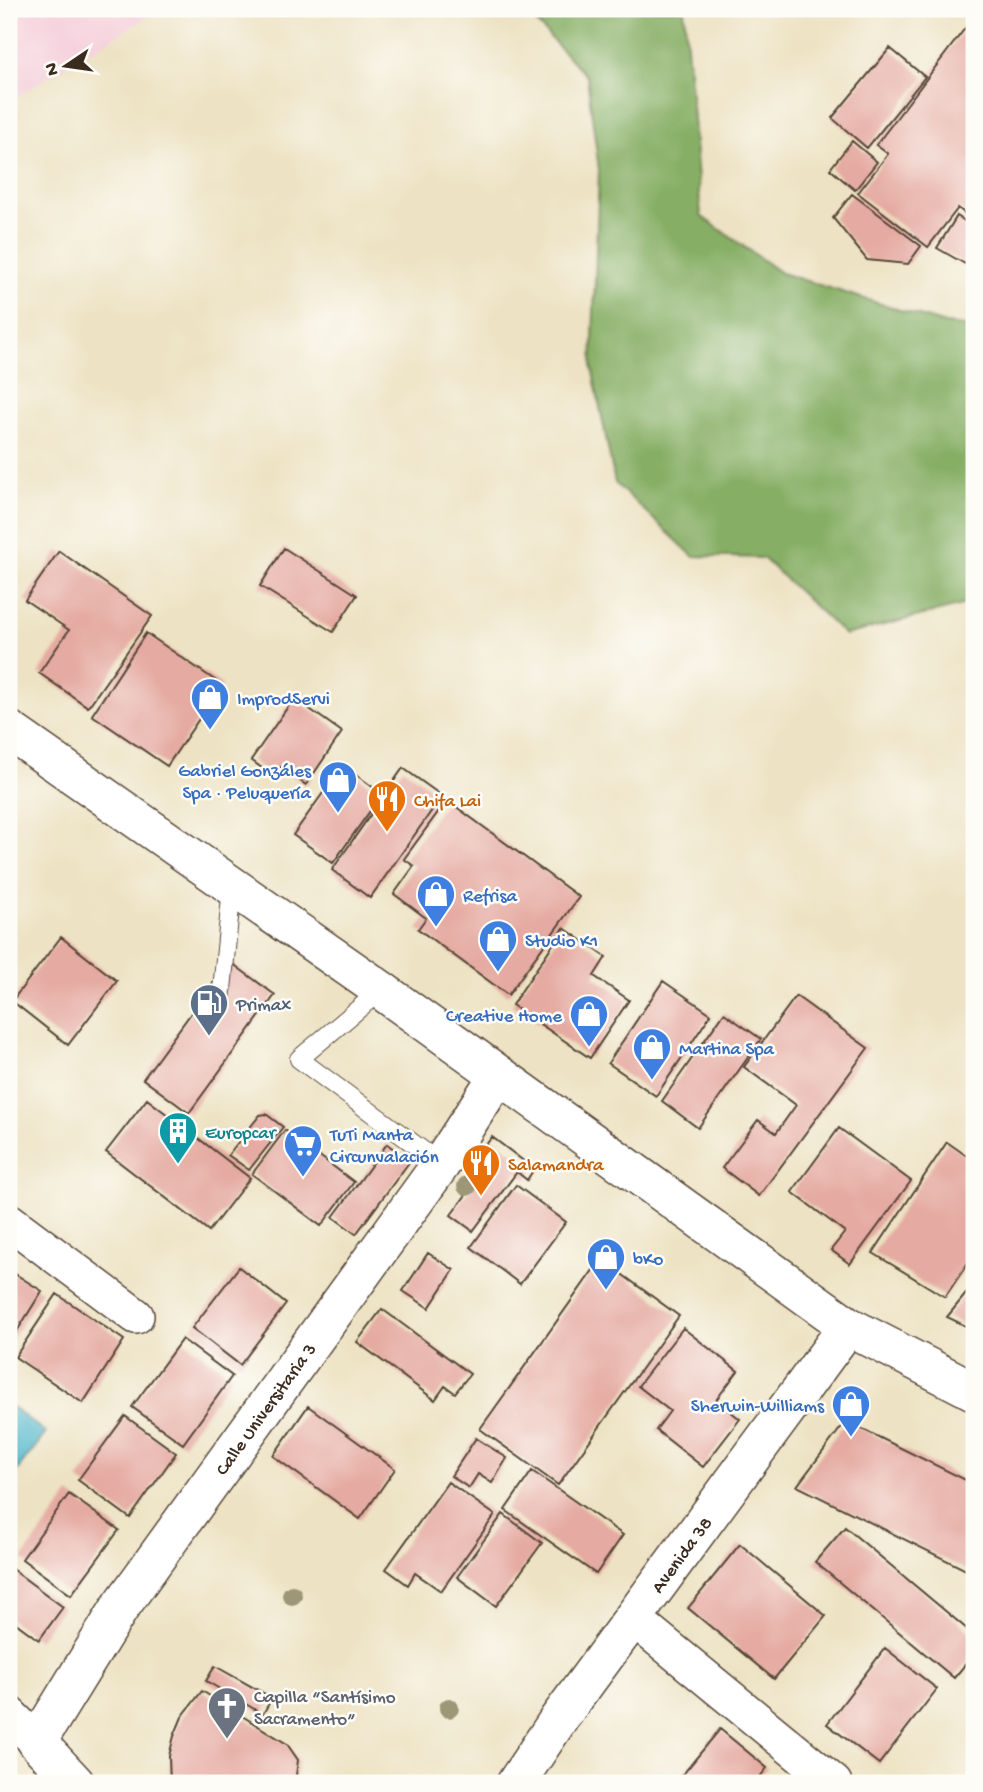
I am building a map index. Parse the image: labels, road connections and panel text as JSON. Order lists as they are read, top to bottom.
{
  "streets": {
    "street": ["Calle Universitaria 3", "Avenida 38"]
  },
  "places": {
    "shop": [
      "ImprodServi",
      "Gabriel Gonzáles Spa · Peluquería",
      "Refrisa",
      "Studio K1",
      "Creative Home",
      "Martina Spa",
      "bKo",
      "Sherwin-Williams"
    ],
    "restaurant": ["Chifa Lai", "Salamandra"],
    "fuel station": ["Primax"],
    "building": ["Europcar"],
    "supermarket": ["TuTi Manta Circunvalación"],
    "church": ["Capilla “Santísimo Sacramento”"]
  },
  "north": "left"
}
